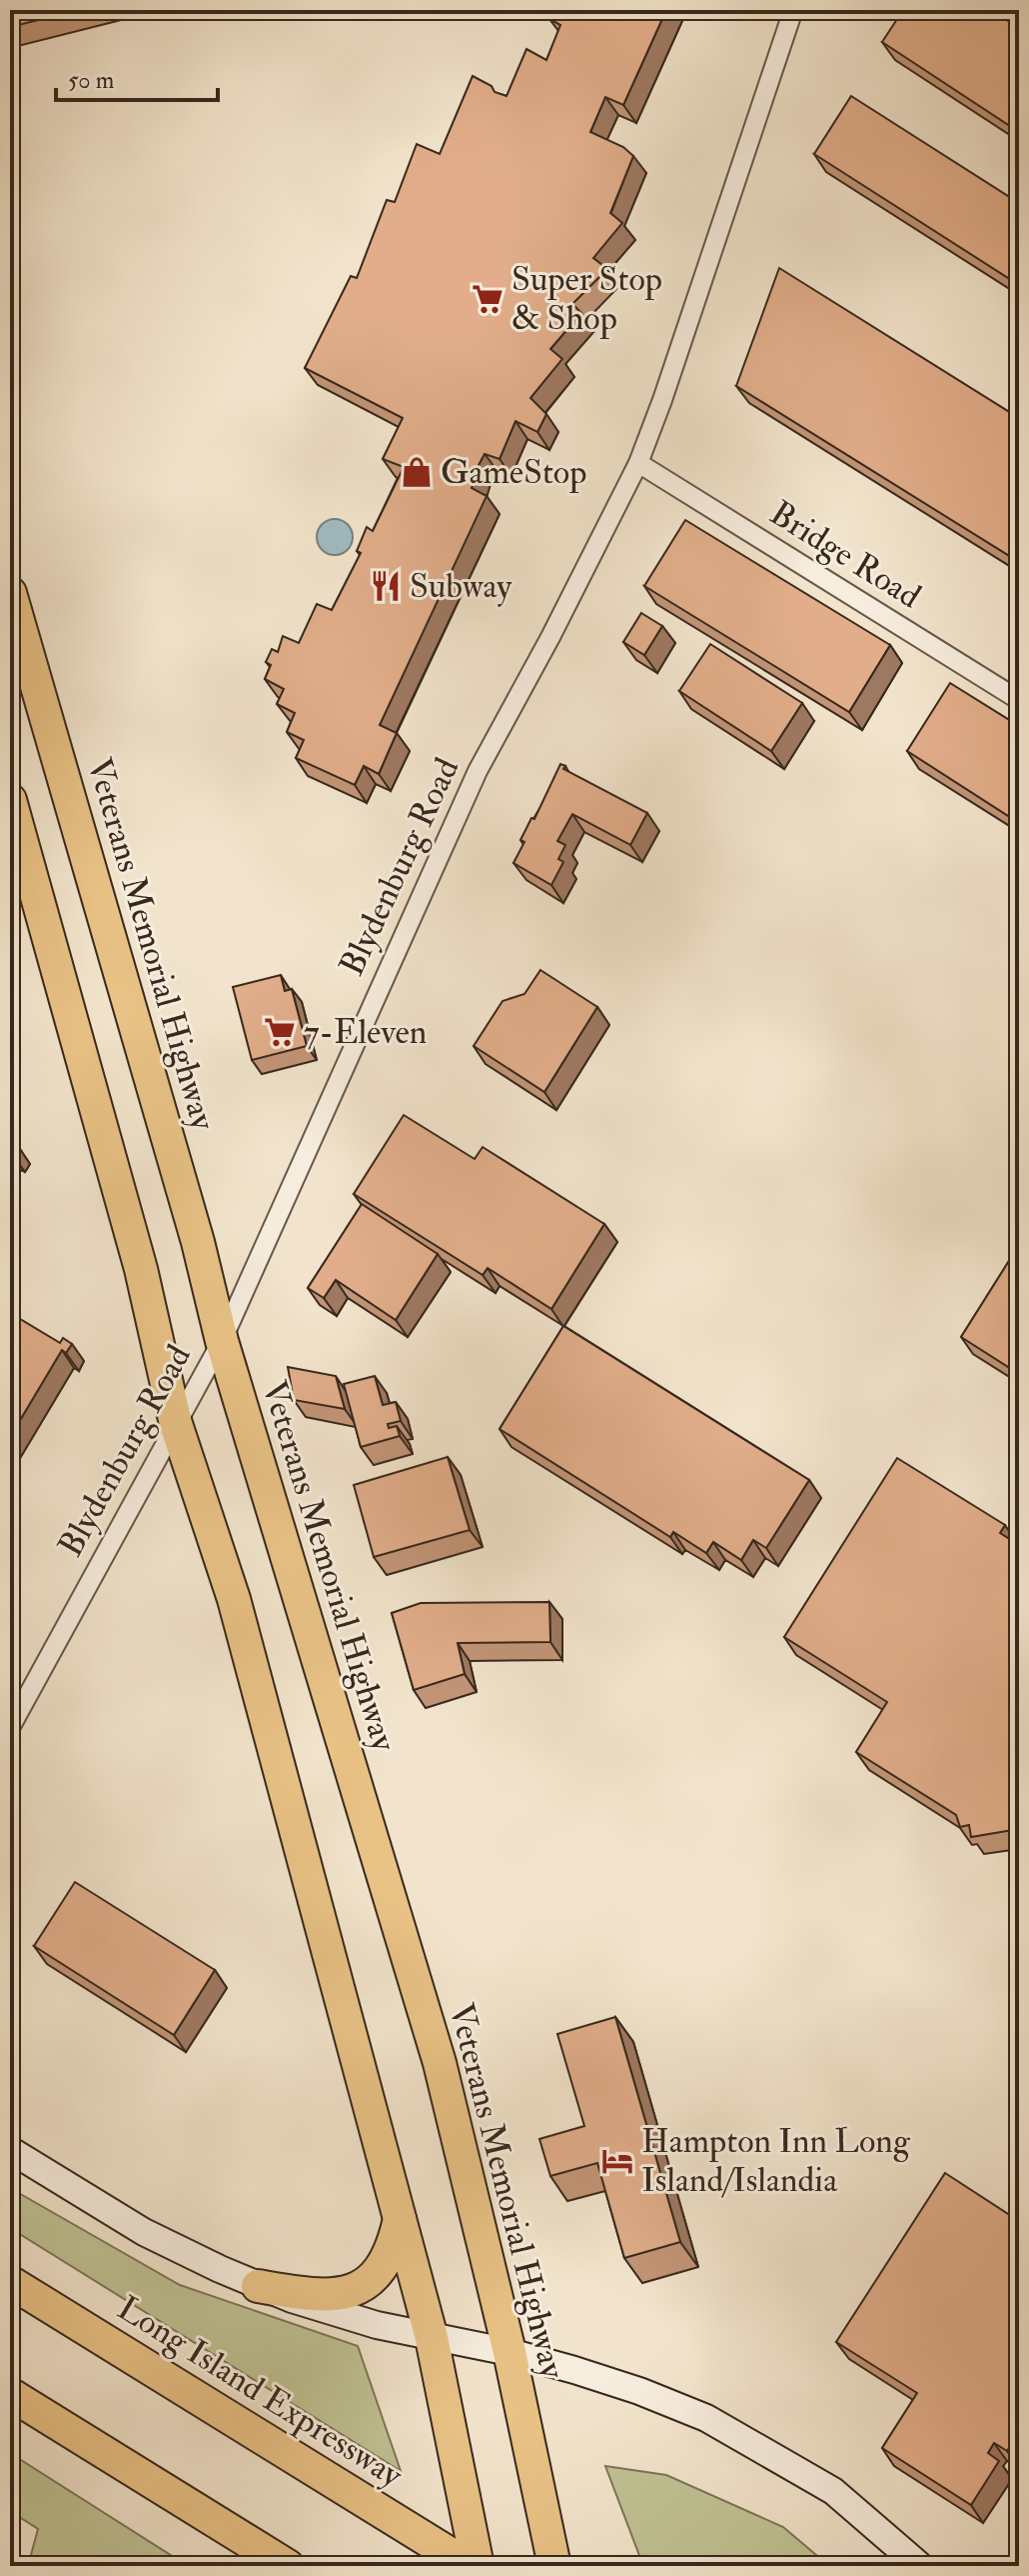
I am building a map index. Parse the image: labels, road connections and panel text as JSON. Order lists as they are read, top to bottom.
{
  "streets": {
    "highway": ["Veterans Memorial Highway", "Long Island Expressway"],
    "street": ["Bridge Road", "Blydenburg Road"]
  },
  "crossings": [
    ["Bridge Road", "Blydenburg Road"],
    ["Blydenburg Road", "Veterans Memorial Highway"]
  ],
  "places": {
    "supermarket": ["Super Stop & Shop", "7-Eleven"],
    "shop": ["GameStop"],
    "restaurant": ["Subway"],
    "hotel": ["Hampton Inn Long Island/Islandia"]
  },
  "scale_bar": "50 m"
}
